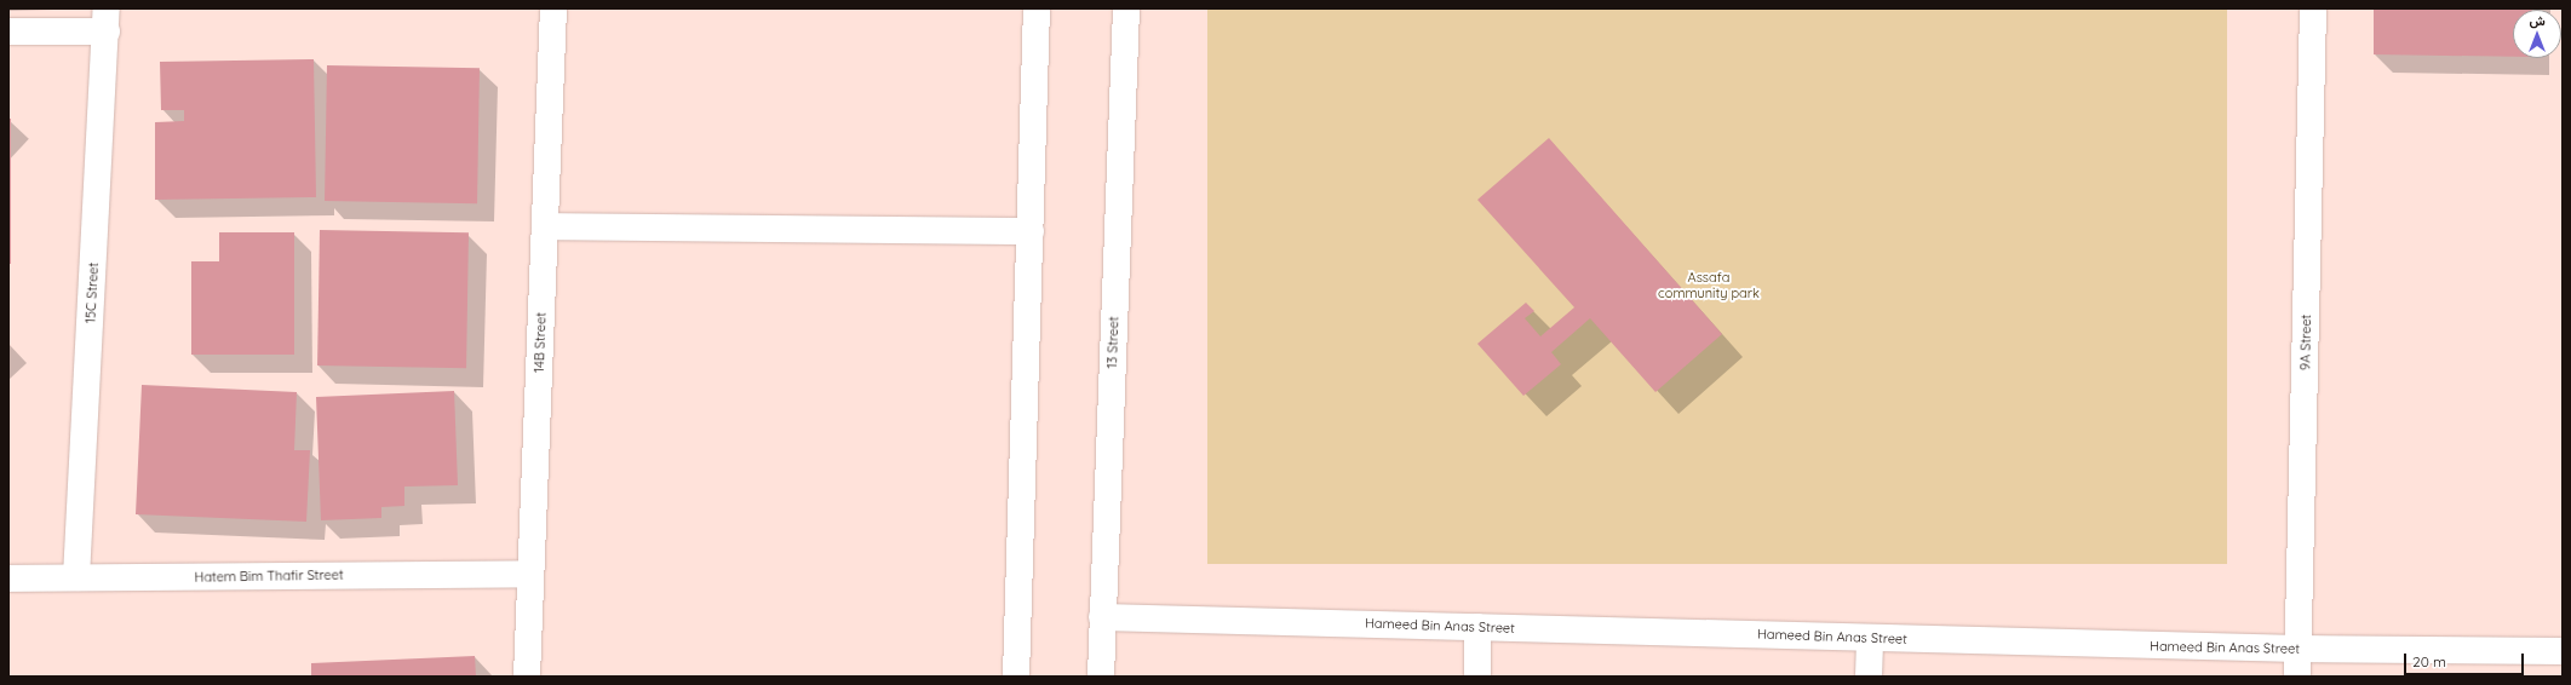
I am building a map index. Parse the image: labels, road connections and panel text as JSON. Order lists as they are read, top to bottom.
{
  "streets": {
    "street": [
      "15C Street",
      "14B Street",
      "13 Street",
      "9A Street",
      "Hatem Bim Thafir Street",
      "Hameed Bin Anas Street"
    ]
  },
  "crossings": [
    ["15C Street", "Hatem Bim Thafir Street"],
    ["14B Street", "Hatem Bim Thafir Street"],
    ["13 Street", "Hameed Bin Anas Street"],
    ["9A Street", "Hameed Bin Anas Street"]
  ],
  "parks": ["Assafa community park"],
  "scale_bar": "20 m",
  "north": "top"
}
